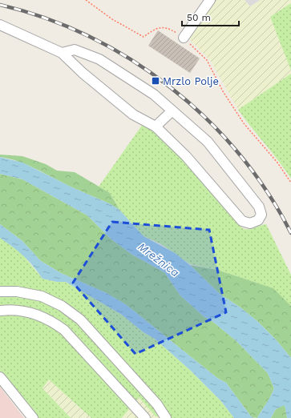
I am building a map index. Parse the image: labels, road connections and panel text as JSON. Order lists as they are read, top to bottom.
{
  "water": ["Mrežnica"],
  "places": {
    "transit": ["Mrzlo Polje"]
  },
  "scale_bar": "50 m"
}
